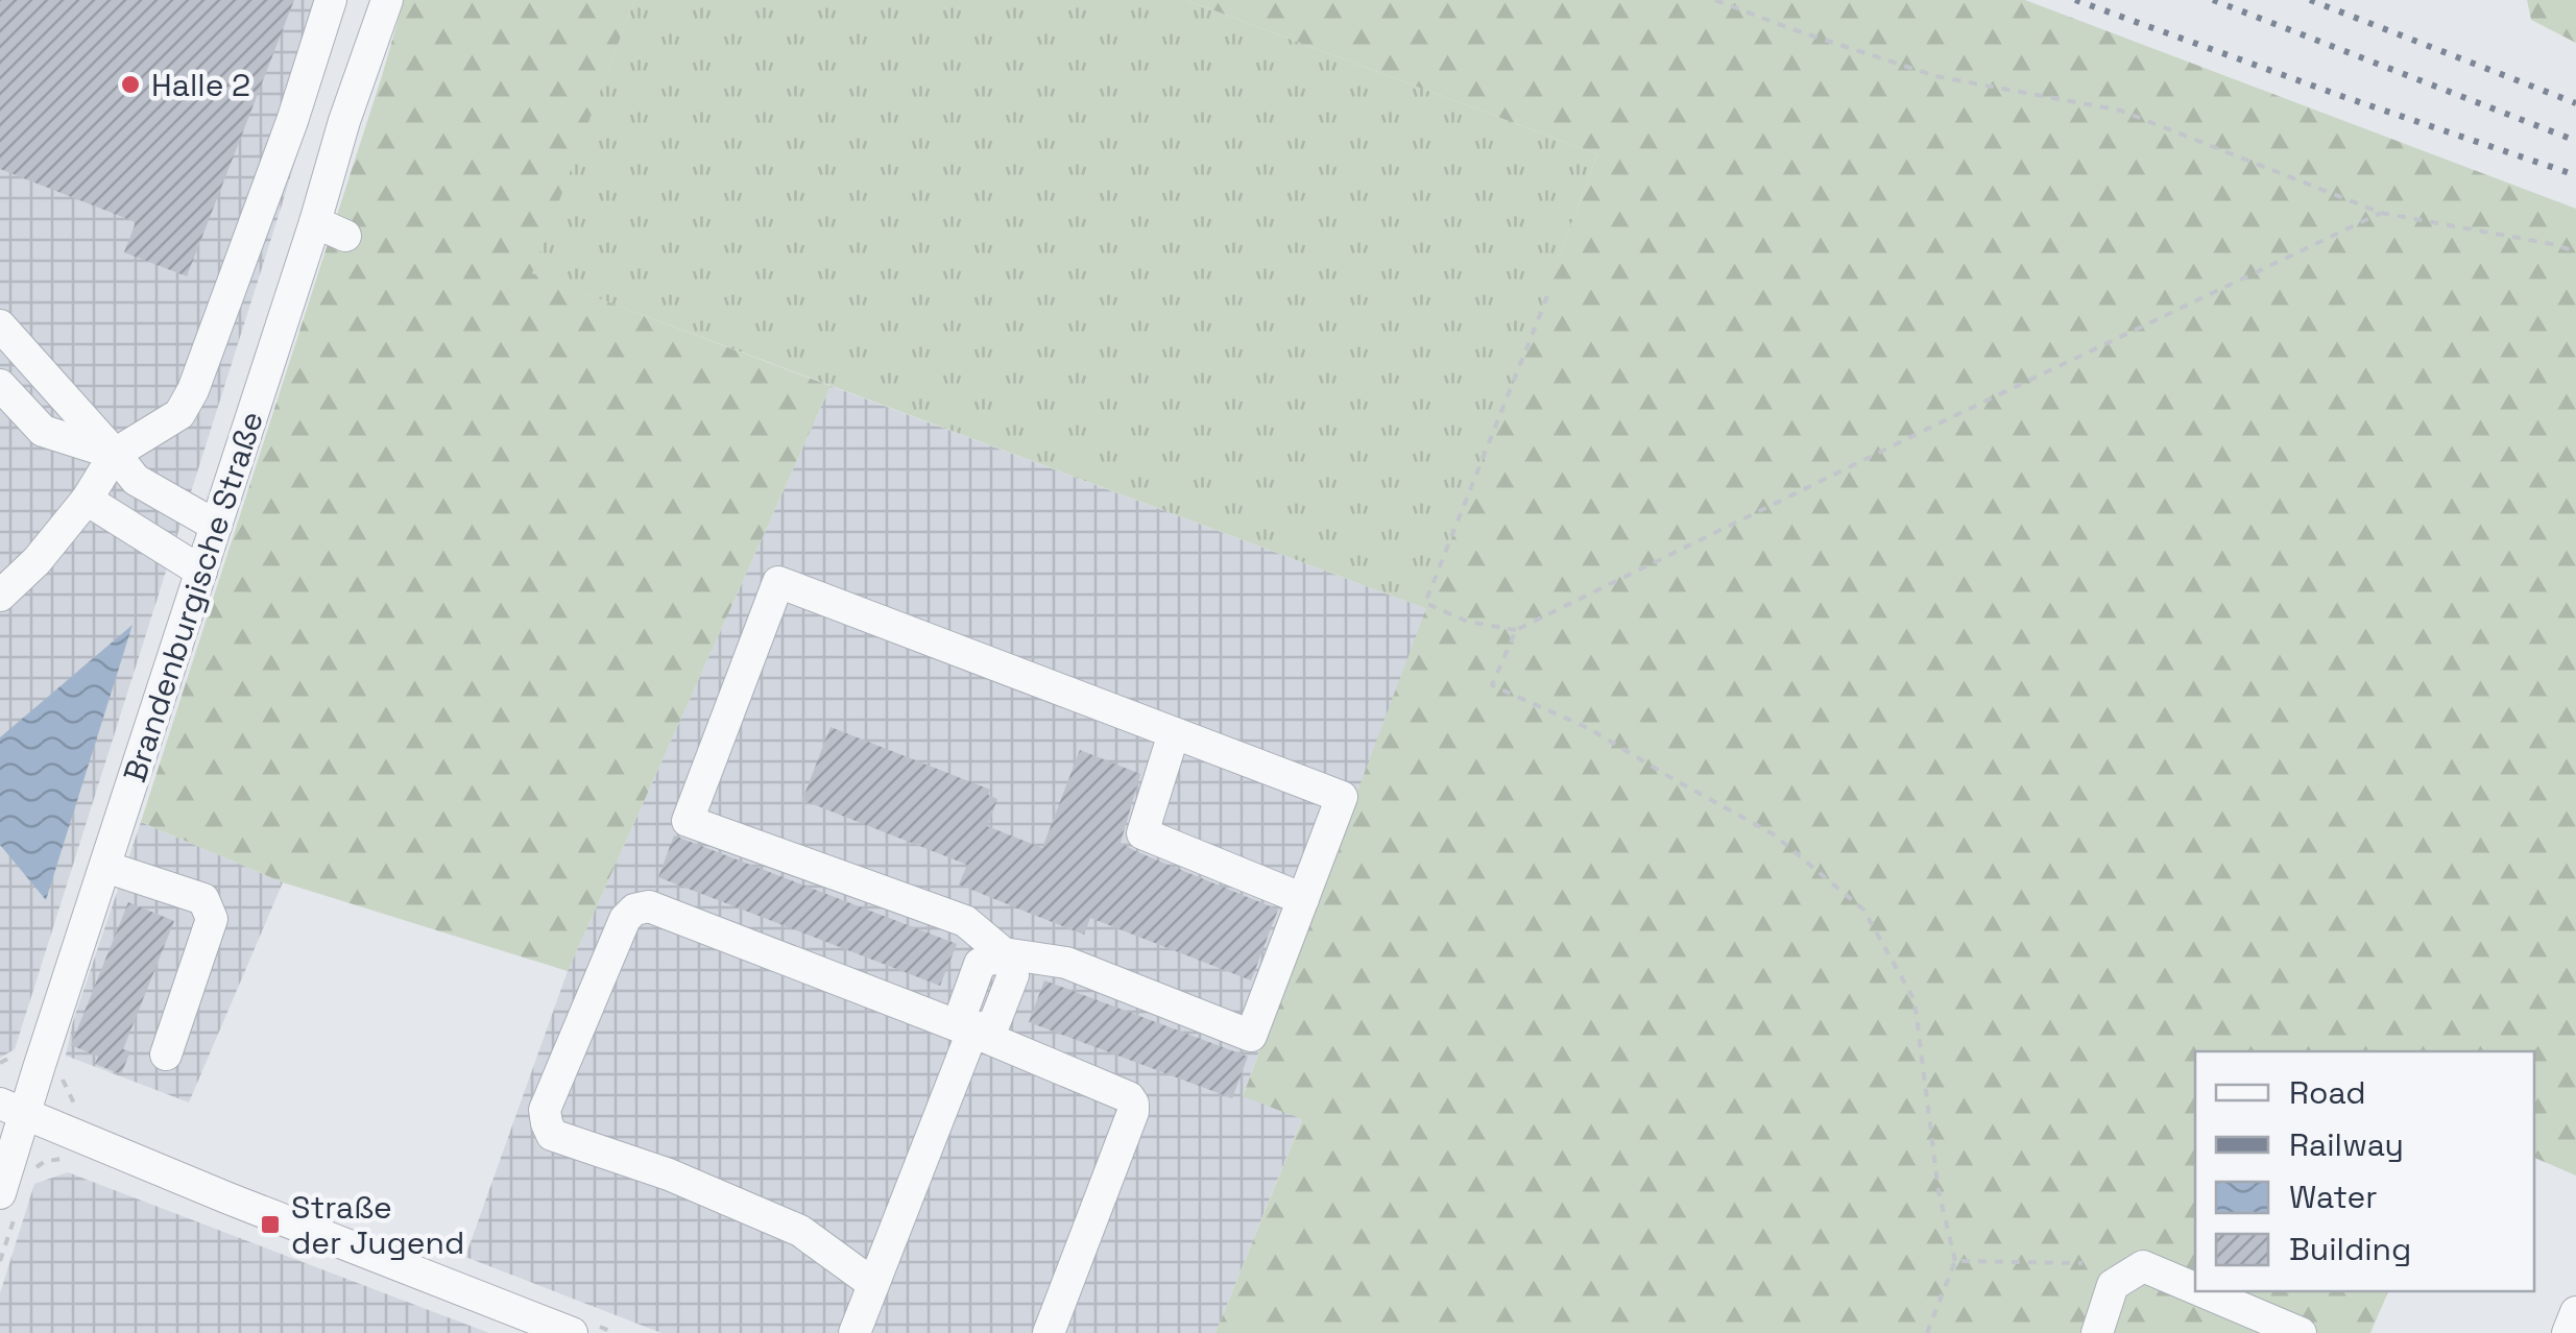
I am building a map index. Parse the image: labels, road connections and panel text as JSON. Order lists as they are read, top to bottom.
{
  "streets": {
    "street": ["Brandenburgische Straße"]
  },
  "places": {
    "other": ["Halle 2"],
    "transit": ["Straße der Jugend"]
  },
  "legend": [
    "Road",
    "Railway",
    "Water",
    "Building"
  ]
}
